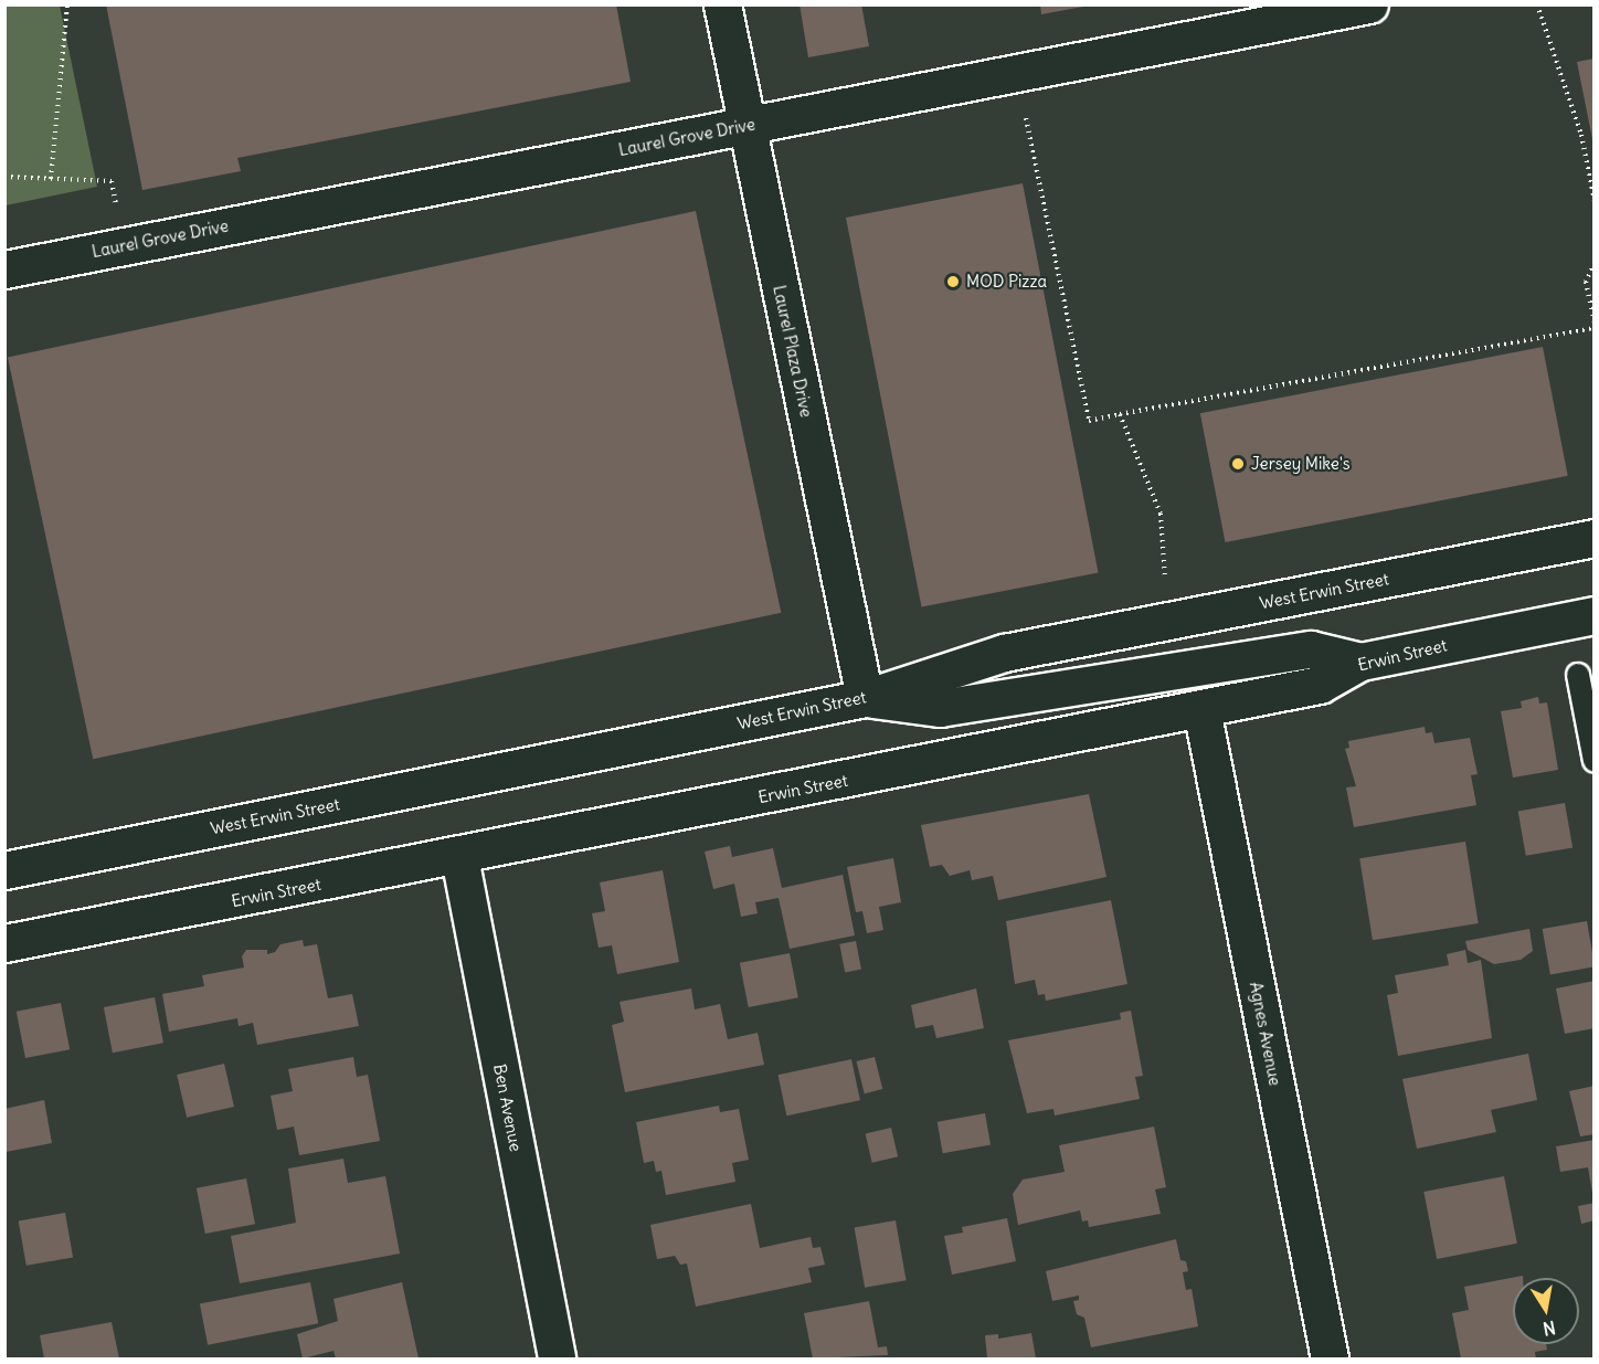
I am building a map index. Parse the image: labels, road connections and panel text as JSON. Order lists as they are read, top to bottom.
{
  "streets": {
    "street": [
      "Laurel Grove Drive",
      "Laurel Plaza Drive",
      "West Erwin Street",
      "Erwin Street",
      "Agnes Avenue",
      "Ben Avenue"
    ]
  },
  "crossings": [
    ["Laurel Grove Drive", "Laurel Plaza Drive"],
    ["Laurel Plaza Drive", "West Erwin Street"],
    ["Erwin Street", "Agnes Avenue"],
    ["Erwin Street", "Ben Avenue"]
  ],
  "places": ["MOD Pizza", "Jersey Mike's"],
  "north": "bottom"
}
